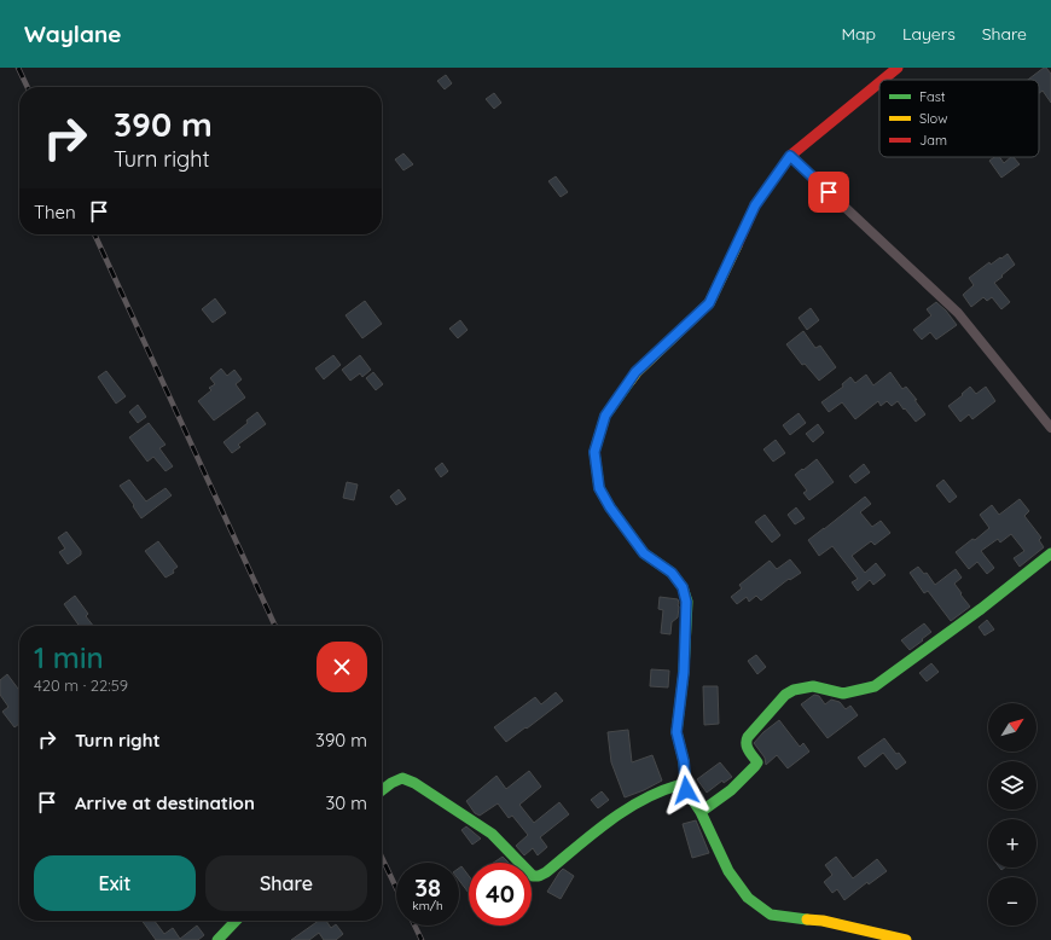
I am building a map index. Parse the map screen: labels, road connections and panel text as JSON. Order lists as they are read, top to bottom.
{
  "legend": ["Fast", "Slow", "Jam"],
  "north": "top right",
  "page": {
    "header": "Waylane",
    "nav": ["Map", "Layers", "Share"],
    "turn": ["390 m", "Turn right"],
    "then": "Then",
    "heading": ["1 min", "420 m · 22:59"],
    "map_buttons": ["+", "−"],
    "list": [
      {
        "name": "Turn right",
        "value": "390 m"
      },
      {
        "name": "Arrive at destination",
        "value": "30 m"
      }
    ],
    "buttons": ["Exit", "Share"],
    "speed": "38 km/h",
    "limit": "40"
  }
}
